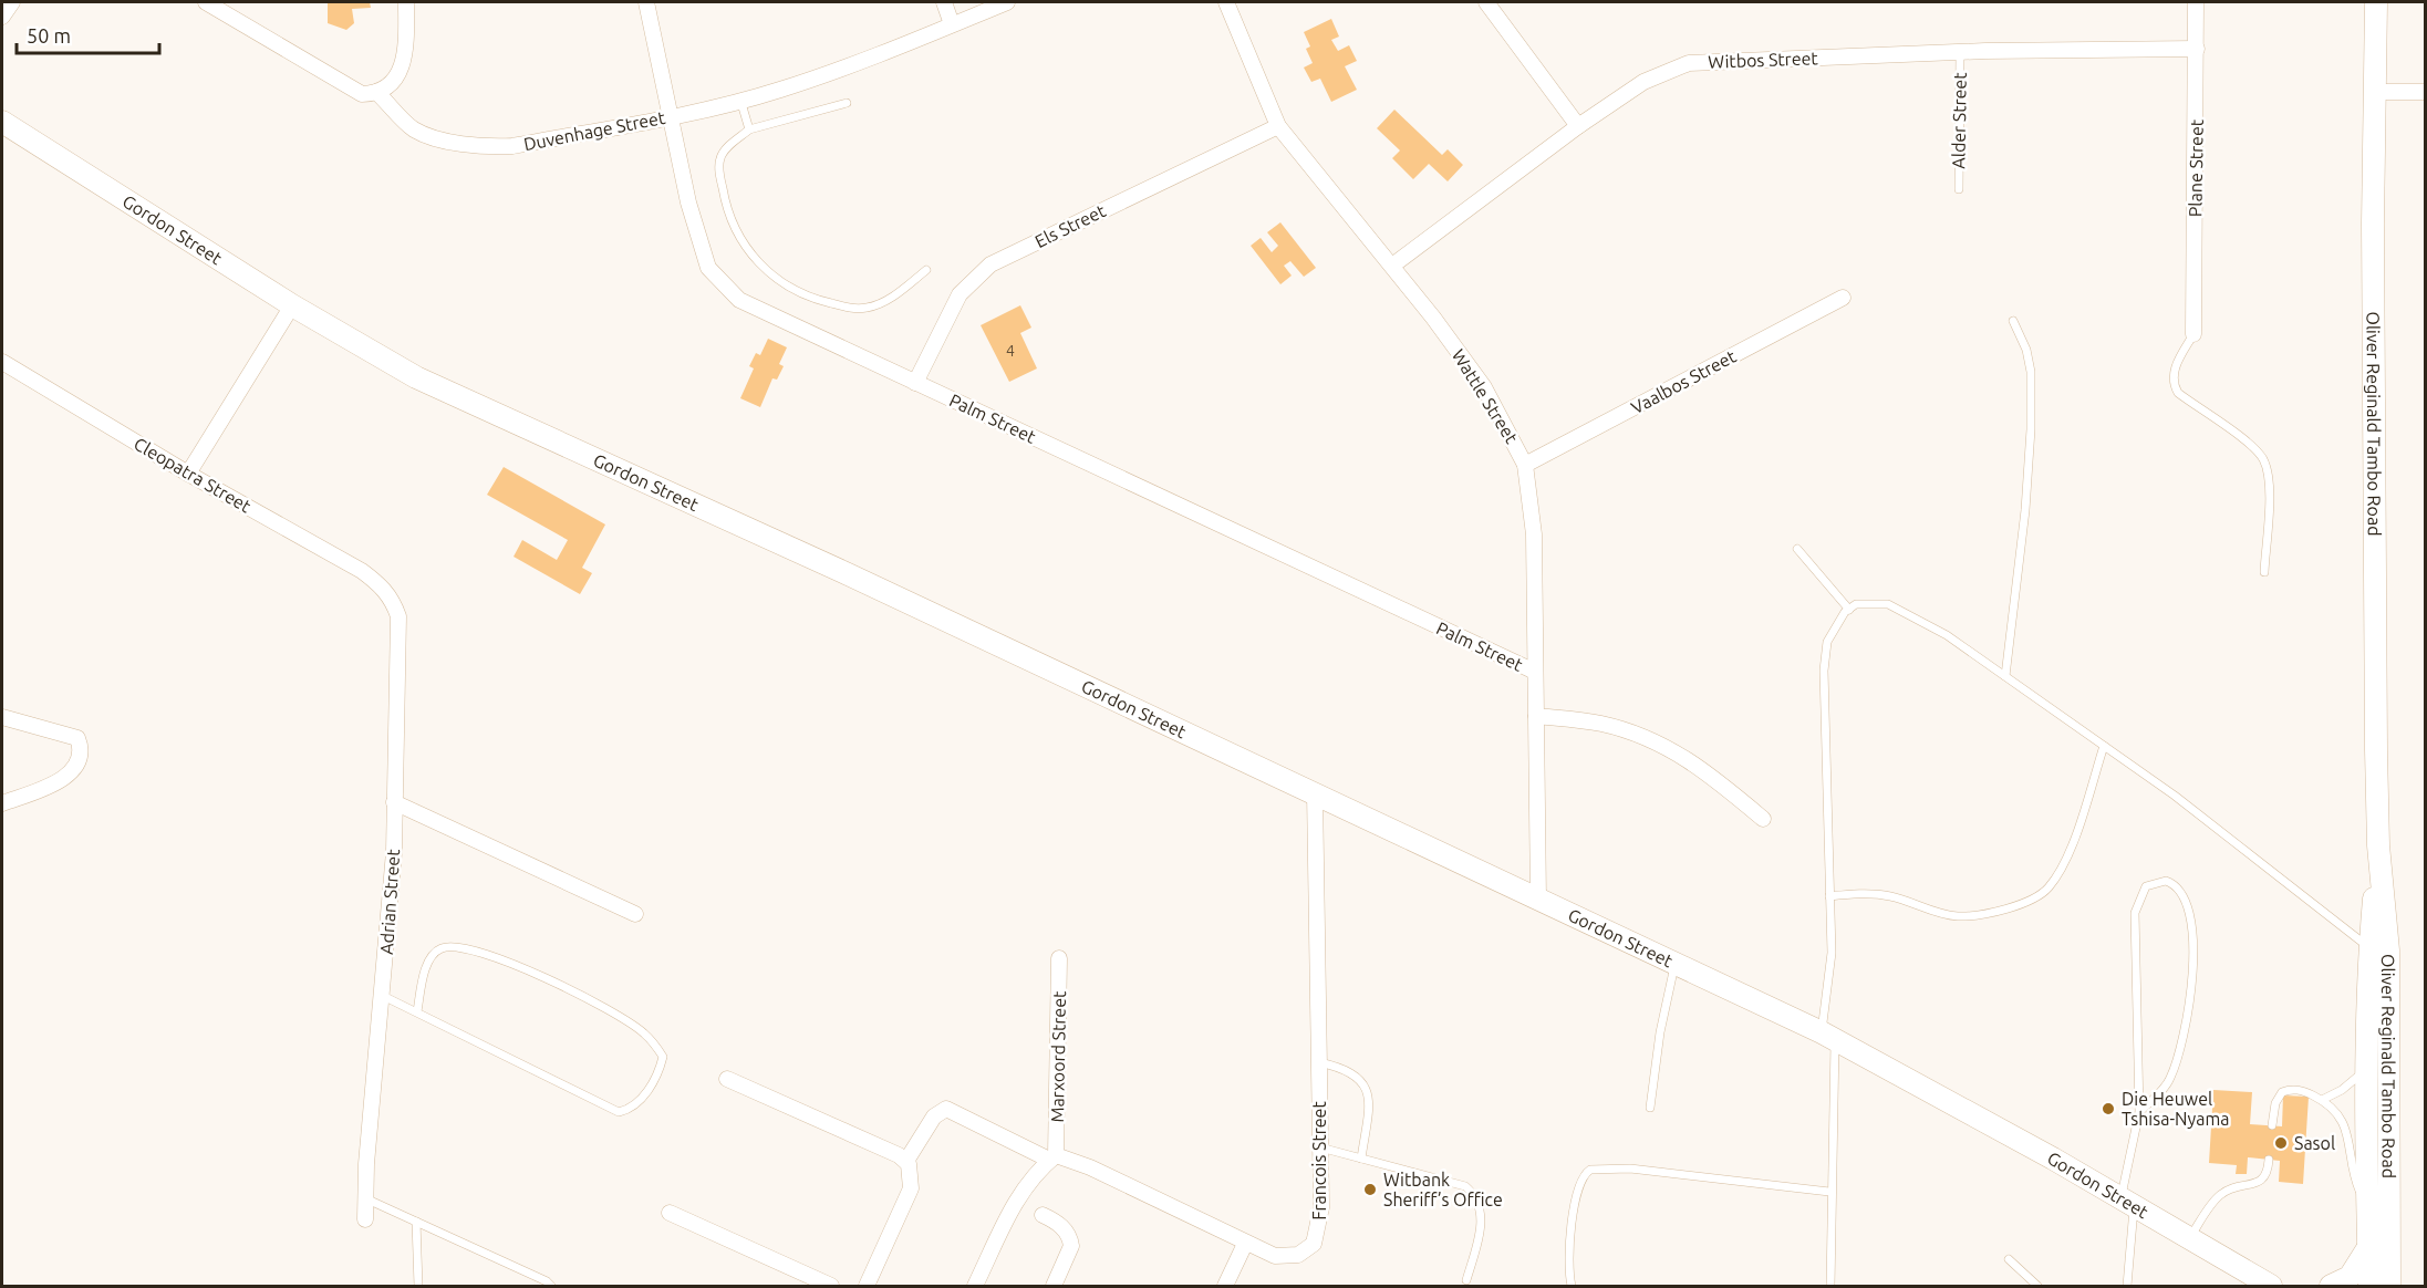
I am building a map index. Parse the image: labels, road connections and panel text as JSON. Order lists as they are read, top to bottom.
{
  "streets": {
    "street": [
      "Witbos Street",
      "Duvenhage Street",
      "Plane Street",
      "Els Street",
      "Gordon Street",
      "Vaalbos Street",
      "Wattle Street",
      "Palm Street",
      "Oliver Reginald Tambo Road",
      "Cleopatra Street",
      "Adrian Street",
      "Marxoord Street",
      "Francois Street"
    ],
    "lane": ["Alder Street"]
  },
  "crossings": [
    ["Witbos Street", "Alder Street"],
    ["Witbos Street", "Plane Street"],
    ["Witbos Street", "Wattle Street"],
    ["Duvenhage Street", "Palm Street"],
    ["Els Street", "Wattle Street"],
    ["Els Street", "Palm Street"],
    ["Gordon Street", "Wattle Street"],
    ["Gordon Street", "Francois Street"],
    ["Vaalbos Street", "Wattle Street"],
    ["Wattle Street", "Palm Street"],
    ["Cleopatra Street", "Adrian Street"],
    ["Marxoord Street", "Francois Street"]
  ],
  "places": ["Die Heuwel Tshisa-Nyama", "Sasol", "Witbank Sheriff’s Office"],
  "house_numbers": ["4"],
  "scale_bar": "50 m"
}
